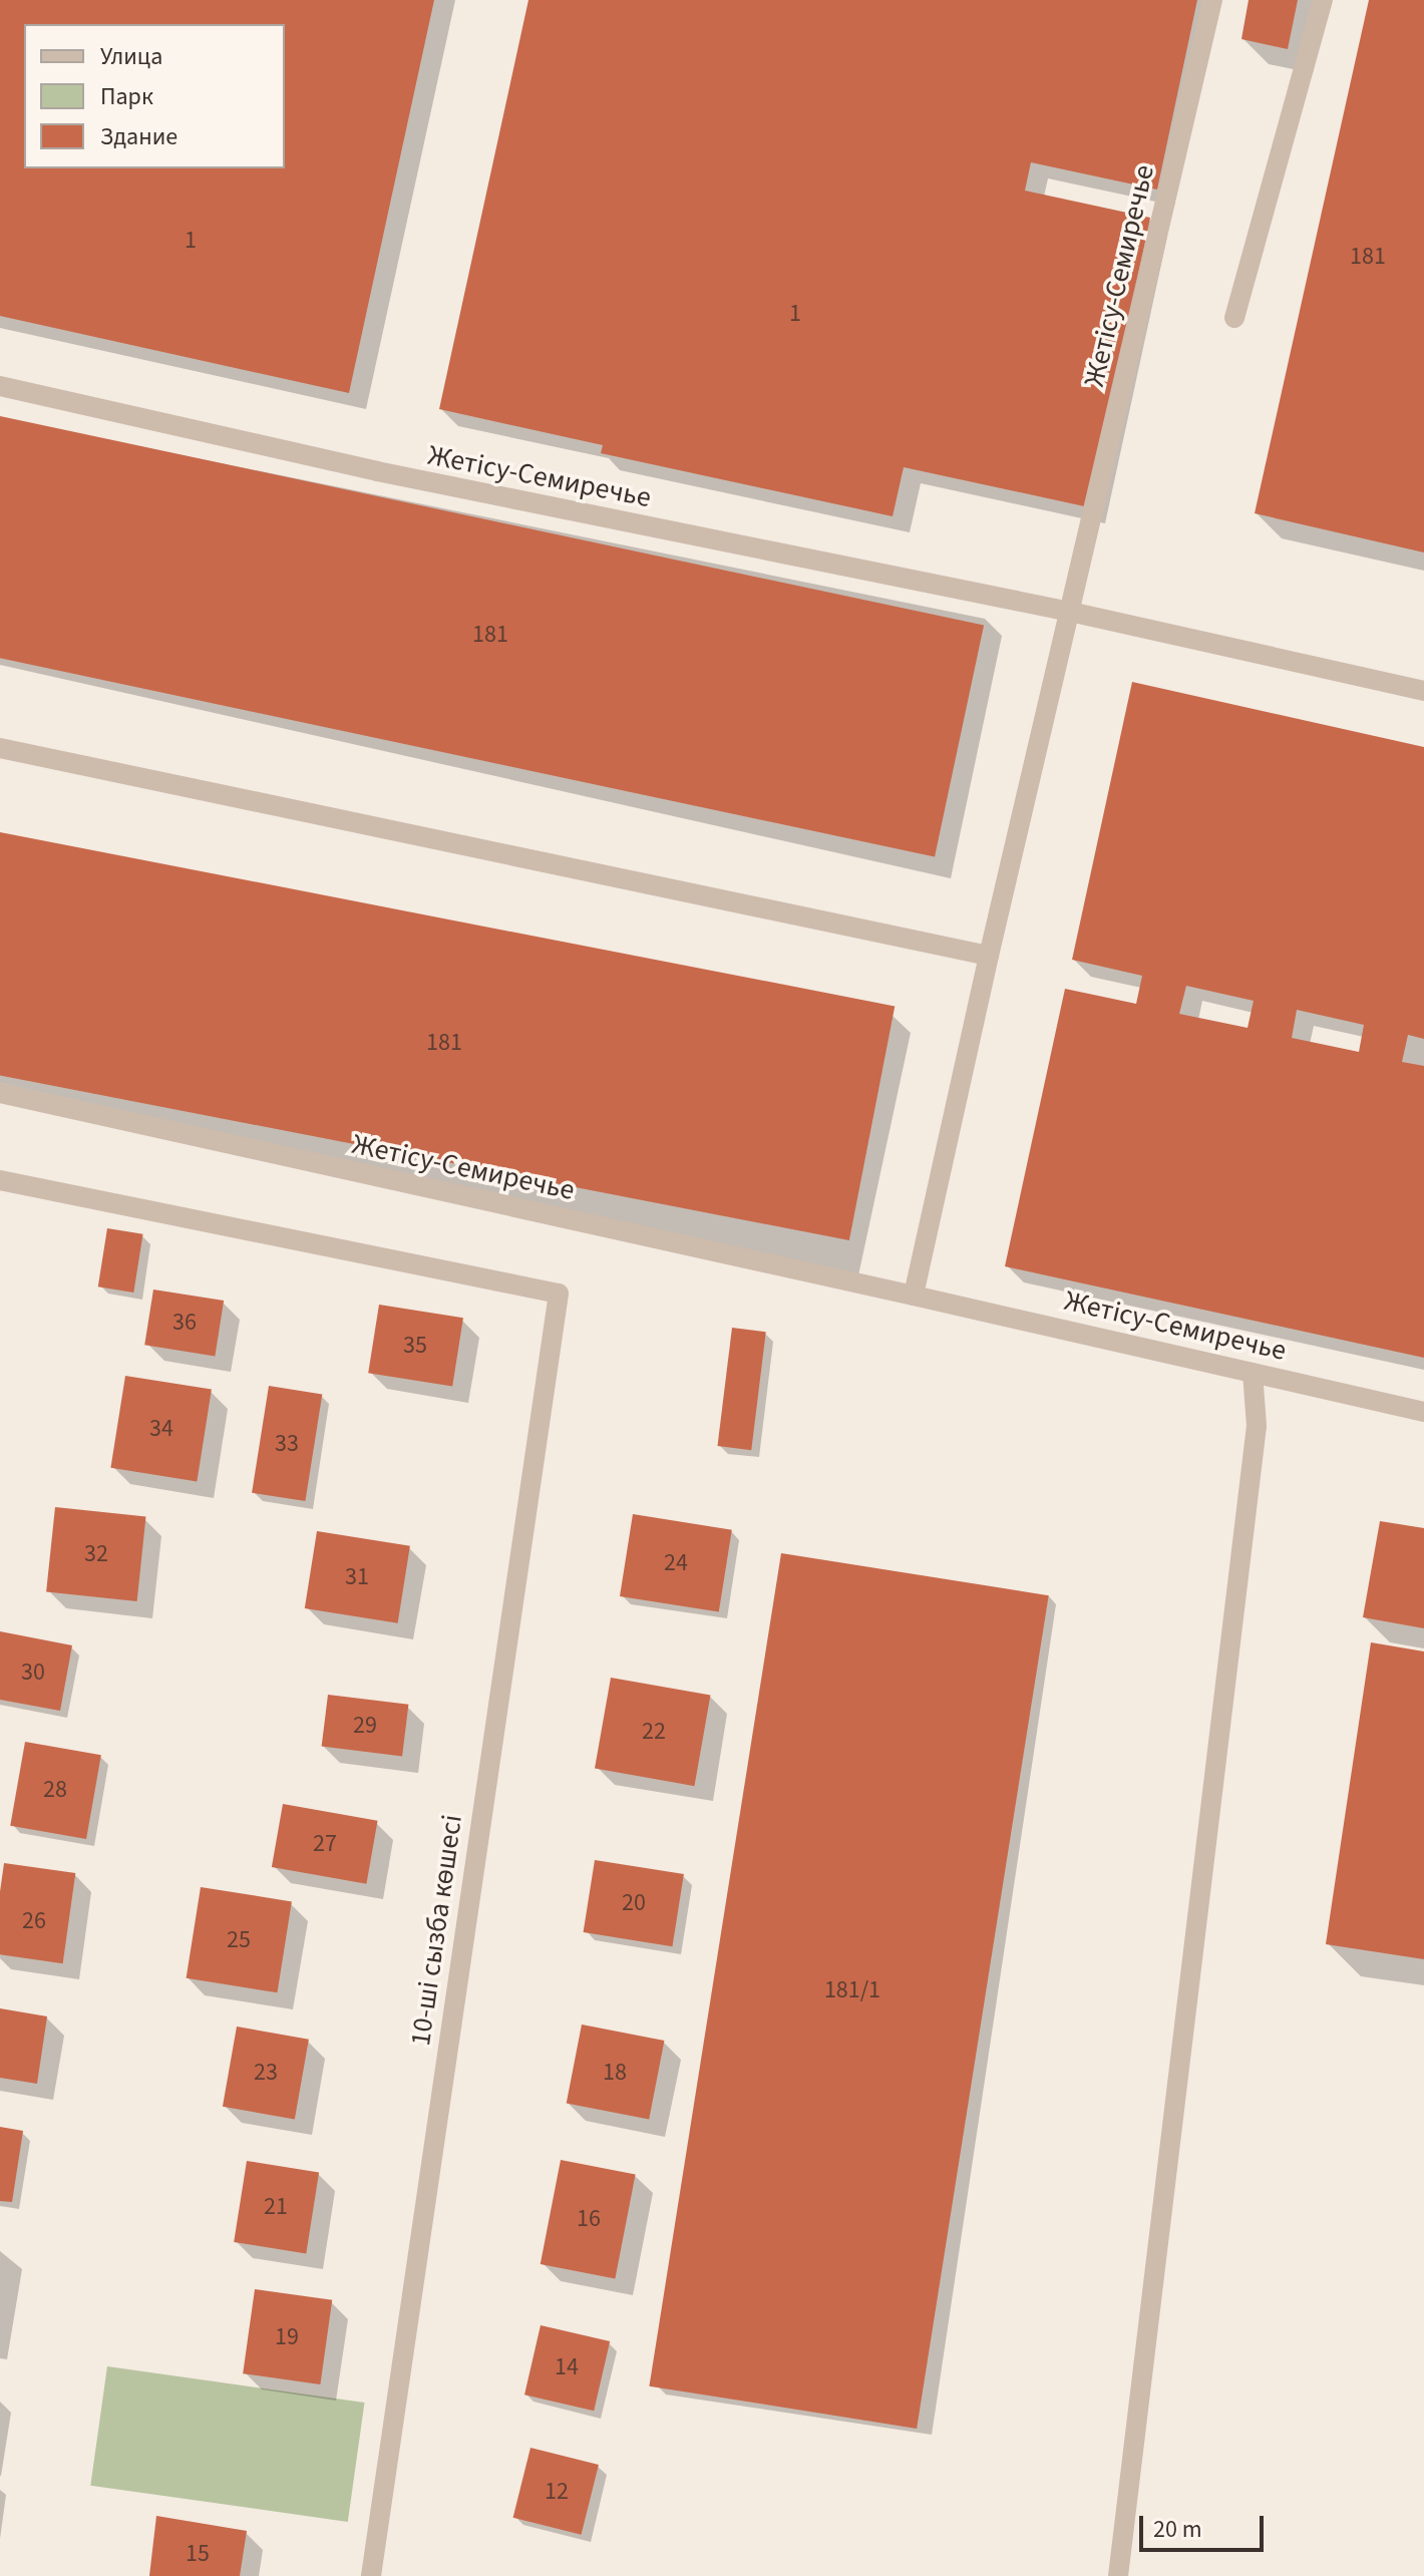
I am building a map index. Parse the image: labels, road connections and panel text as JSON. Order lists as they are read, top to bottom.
{
  "streets": {
    "street": ["Жетісу-Семиречье", "10-ші сызба көшесі"]
  },
  "house_numbers": [
    "1",
    "181",
    "1",
    "181",
    "181",
    "36",
    "35",
    "34",
    "33",
    "32",
    "24",
    "31",
    "30",
    "29",
    "22",
    "28",
    "27",
    "20",
    "26",
    "25",
    "181/1",
    "23",
    "18",
    "21",
    "16",
    "19",
    "14",
    "12",
    "15"
  ],
  "legend": ["Улица", "Парк", "Здание"],
  "scale_bar": "20 m"
}
